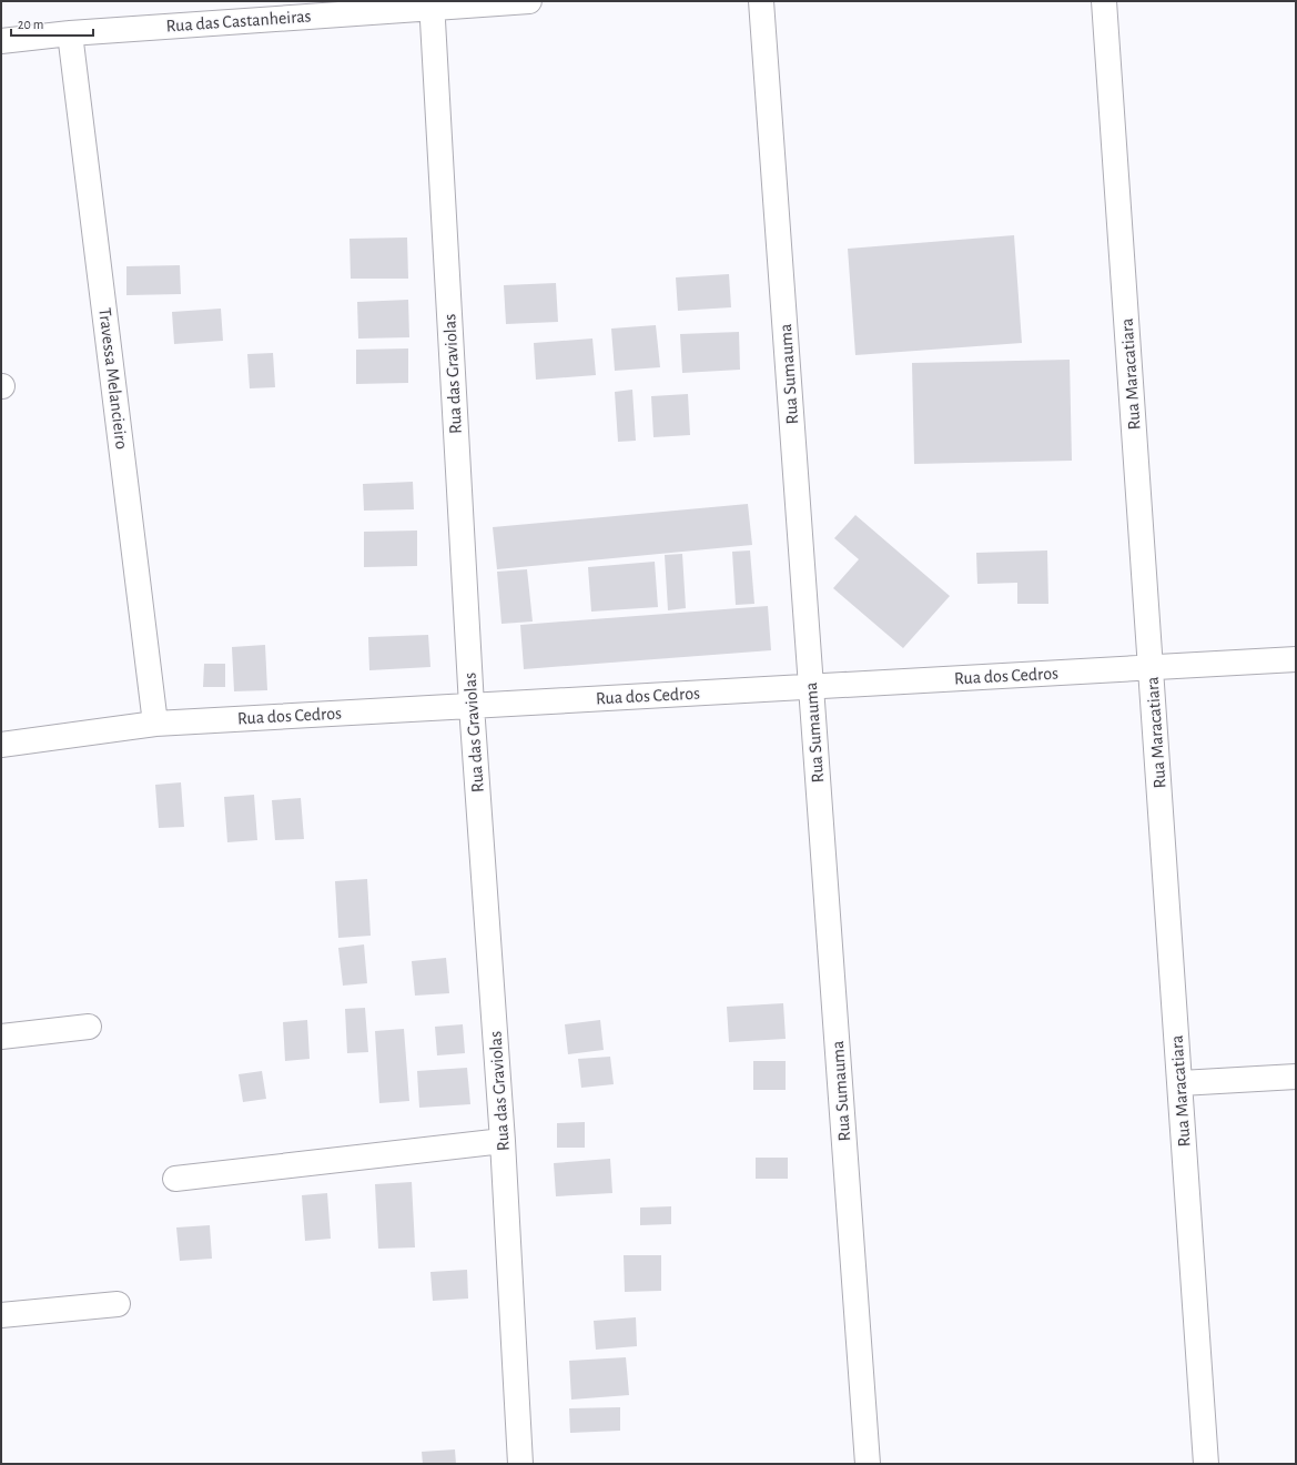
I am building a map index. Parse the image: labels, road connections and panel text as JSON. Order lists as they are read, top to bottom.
{
  "streets": {
    "street": [
      "Rua das Castanheiras",
      "Rua das Graviolas",
      "Rua Sumauma",
      "Rua Maracatiara",
      "Travessa Melancieiro",
      "Rua dos Cedros"
    ]
  },
  "crossings": [
    ["Rua das Castanheiras", "Rua das Graviolas"],
    ["Rua das Castanheiras", "Travessa Melancieiro"],
    ["Rua das Graviolas", "Rua dos Cedros"],
    ["Rua Sumauma", "Rua dos Cedros"],
    ["Rua Maracatiara", "Rua dos Cedros"],
    ["Travessa Melancieiro", "Rua dos Cedros"]
  ],
  "scale_bar": "20 m"
}
